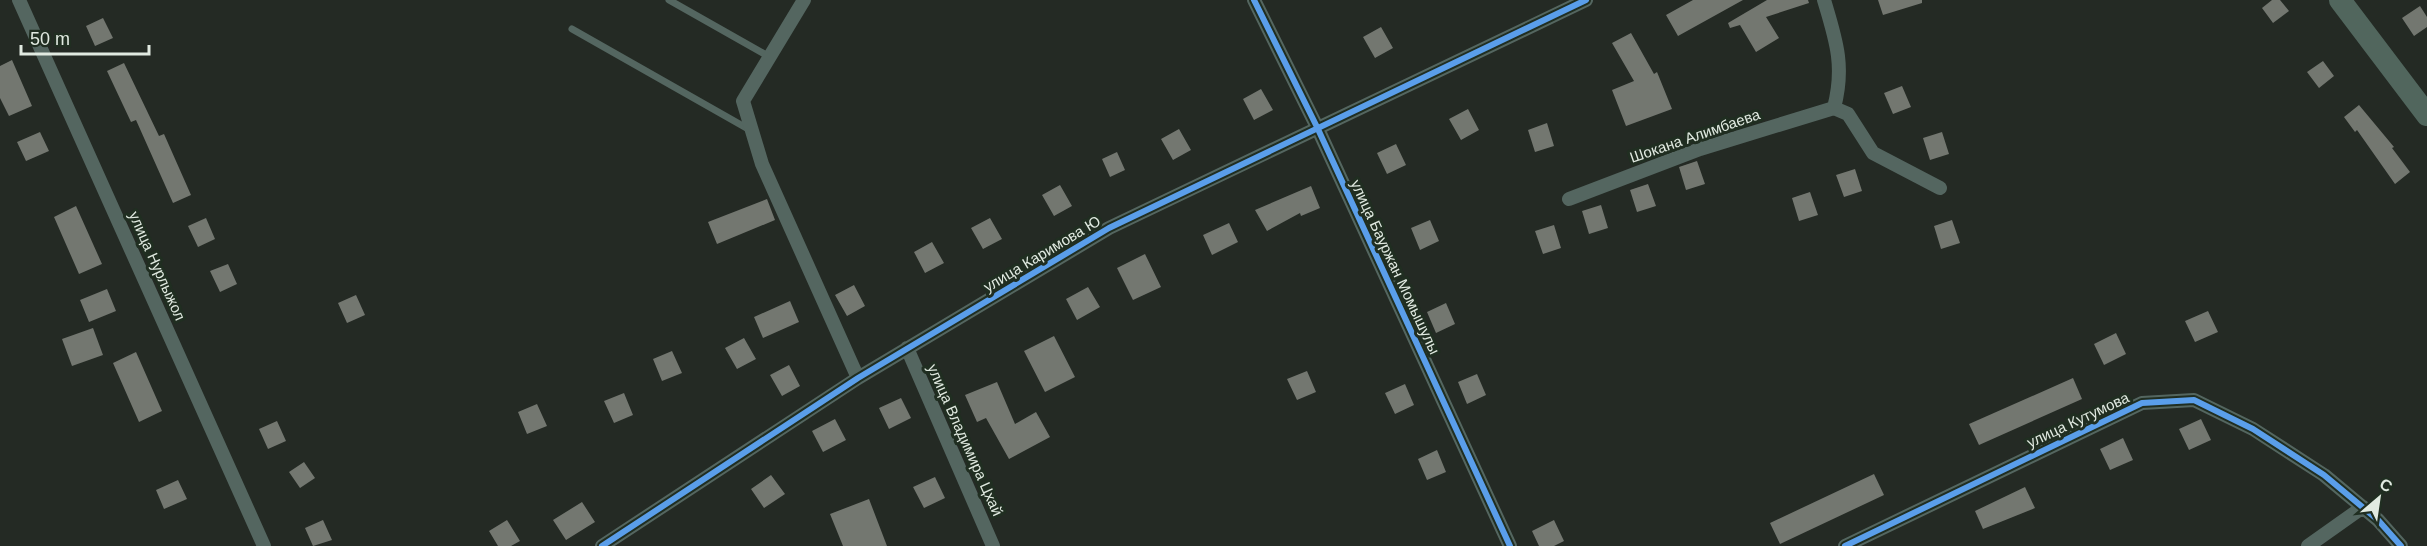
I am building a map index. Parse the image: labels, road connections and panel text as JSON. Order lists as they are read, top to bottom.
{
  "streets": {
    "street": [
      "Шокана Алимбаева",
      "улица Каримова Ю",
      "улица Нурлыжол",
      "улица Бауржан Момышулы",
      "улица Кутумова",
      "улица Владимира Цхай"
    ]
  },
  "crossings": [
    ["улица Каримова Ю", "улица Бауржан Момышулы"],
    ["улица Каримова Ю", "улица Владимира Цхай"]
  ],
  "scale_bar": "50 m",
  "north": "top right"
}
